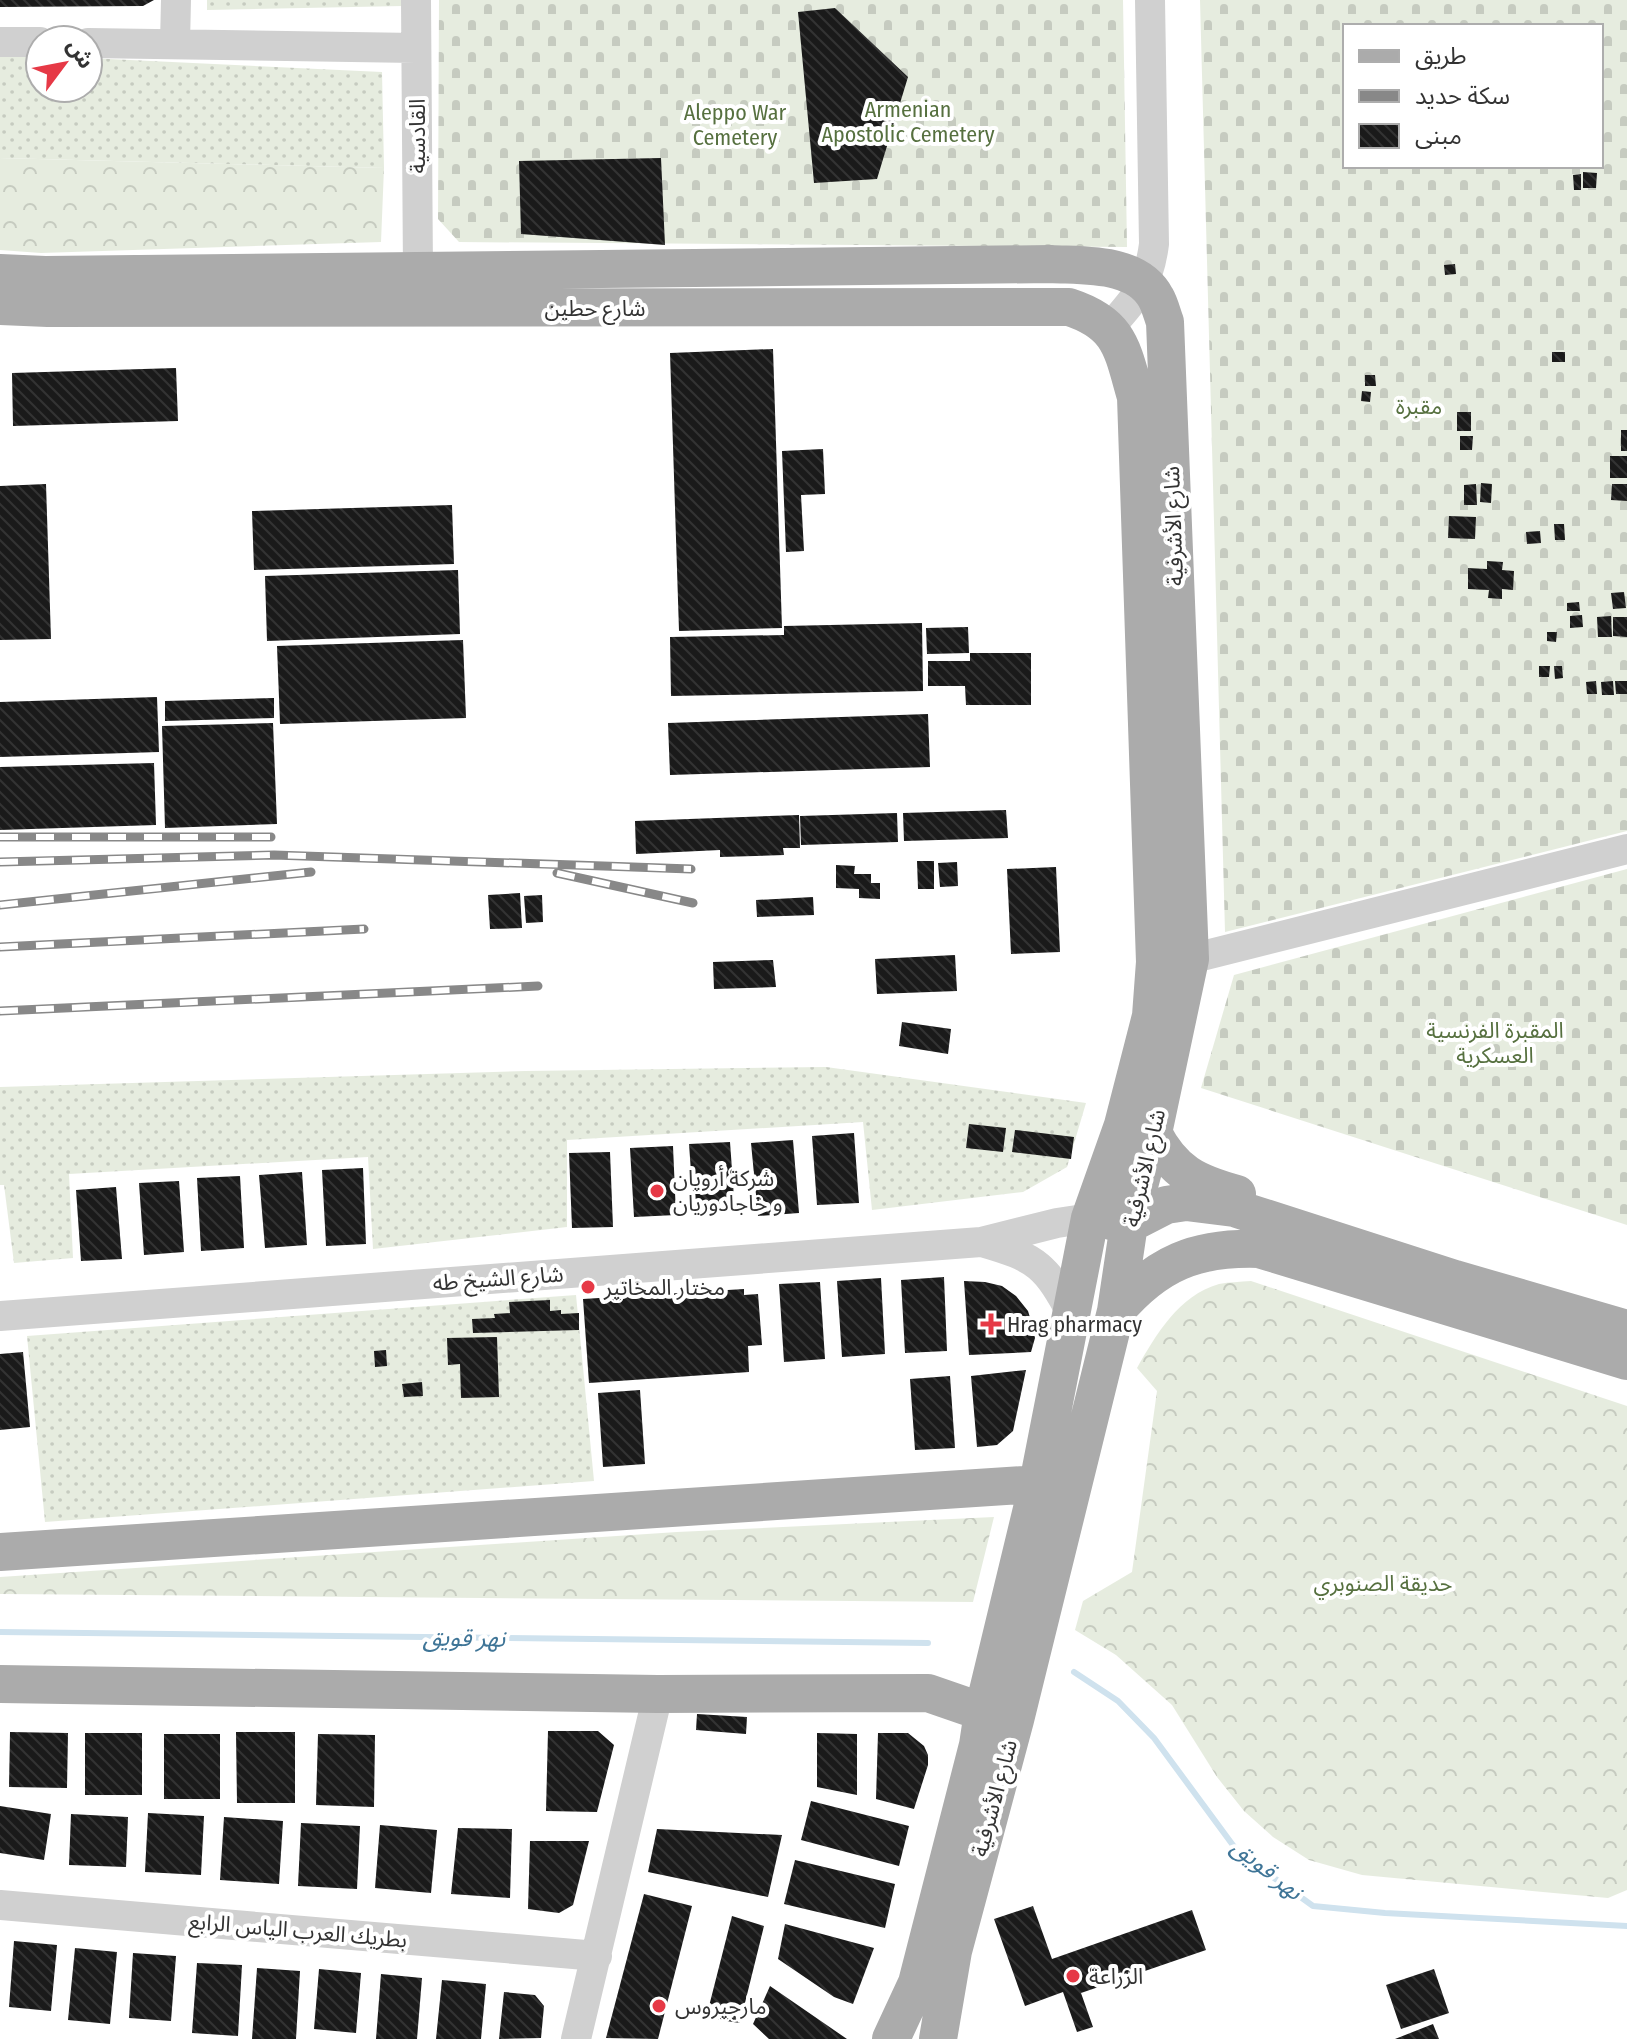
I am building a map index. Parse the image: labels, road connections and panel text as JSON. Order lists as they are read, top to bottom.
{
  "streets": {
    "main road": ["شارع حطين", "شارع الأشرفية"],
    "street": ["القادسية", "شارع الشيخ طه", "بطريك العرب الياس الرابع"]
  },
  "crossings": [
    ["القادسية", "شارع حطين"],
    ["شارع حطين", "شارع الأشرفية"],
    ["شارع الأشرفية", "شارع الشيخ طه"]
  ],
  "water": ["نهر قويق"],
  "parks": [
    "Armenian Apostolic Cemetery",
    "Aleppo War Cemetery",
    "مقبرة",
    "المقبرة الفرنسية العسكرية",
    "حديقة الصنوبري"
  ],
  "places": {
    "other": [
      "شركة أرويان و خاجادوريان",
      "مختار المخاتير",
      "الزراعة",
      "مارجيروس"
    ],
    "health": ["Hrag pharmacy"]
  },
  "legend": ["طريق", "سكة حديد", "مبنى"],
  "north": "top right"
}
